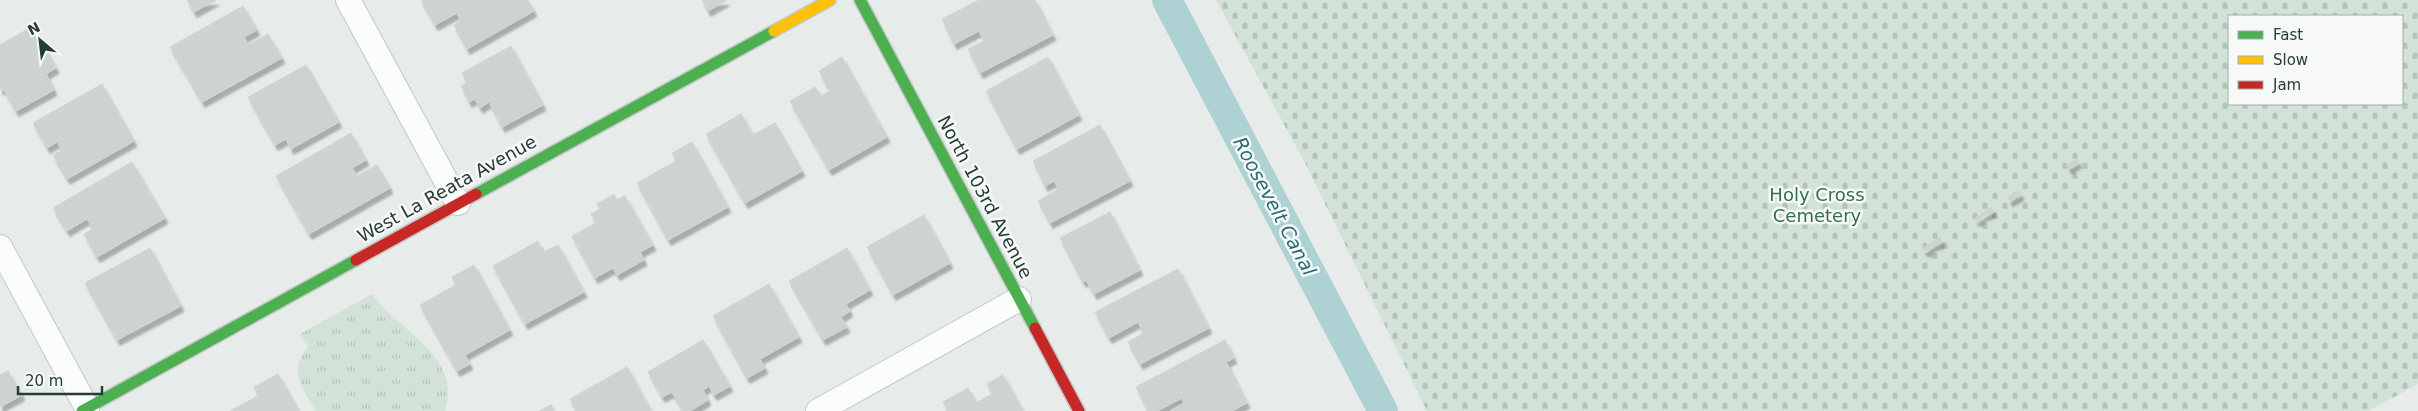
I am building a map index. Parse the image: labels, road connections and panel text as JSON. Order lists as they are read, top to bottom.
{
  "streets": {
    "street": ["West La Reata Avenue", "North 103rd Avenue"]
  },
  "water": ["Roosevelt Canal"],
  "parks": ["Holy Cross Cemetery"],
  "legend": ["Fast", "Slow", "Jam"],
  "scale_bar": "20 m",
  "north": "top left"
}
